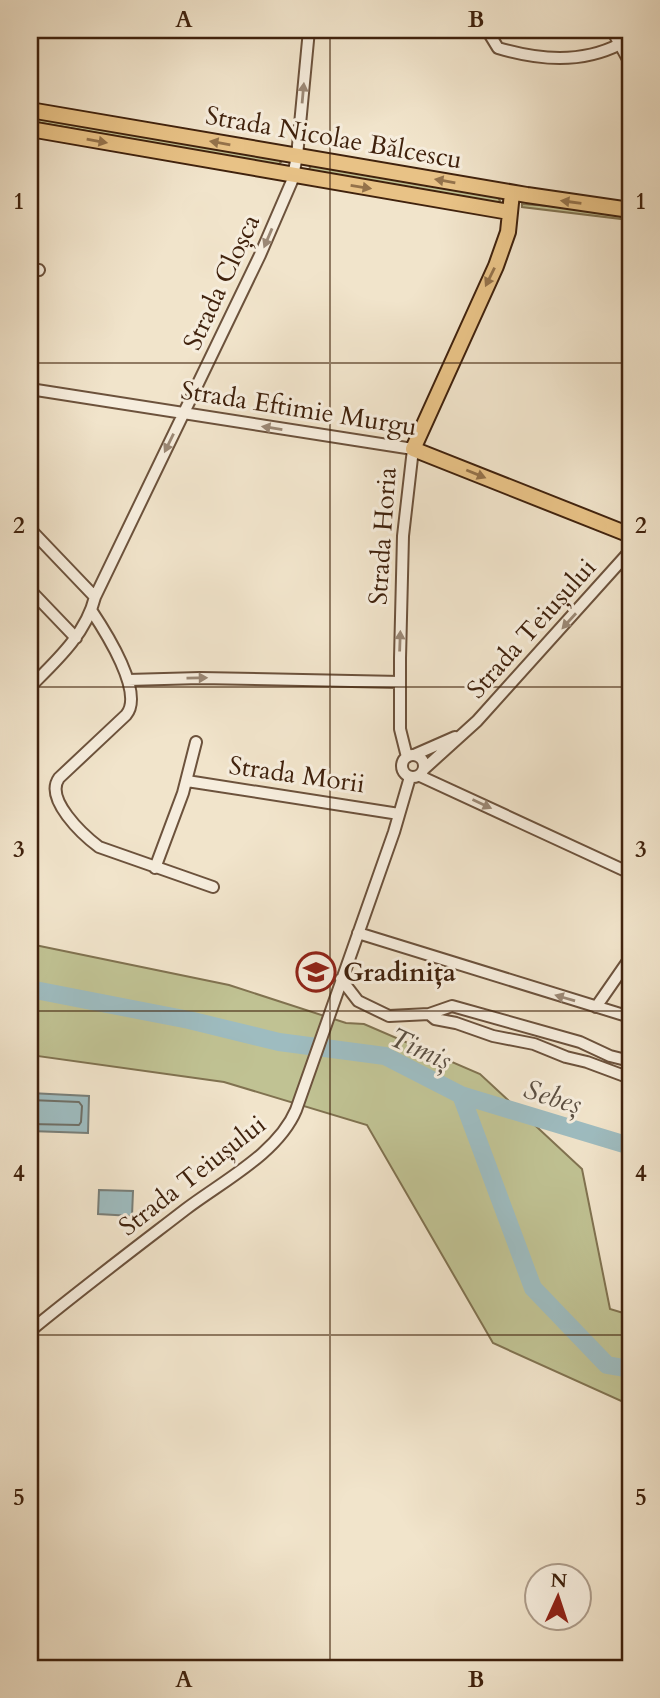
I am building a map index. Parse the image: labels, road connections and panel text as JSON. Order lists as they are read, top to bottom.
{
  "streets": {
    "main road": ["Strada Nicolae Bălcescu", "Strada Eftimie Murgu", "Strada Horia"],
    "street": ["Strada Cloșca", "Strada Teiușului", "Strada Morii"]
  },
  "crossings": [
    ["Strada Nicolae Bălcescu", "Strada Cloșca"],
    ["Strada Nicolae Bălcescu", "Strada Horia"],
    ["Strada Cloșca", "Strada Eftimie Murgu"],
    ["Strada Eftimie Murgu", "Strada Horia"],
    ["Strada Horia", "Strada Teiușului"],
    ["Strada Teiușului", "Strada Morii"]
  ],
  "water": ["Timiș", "Sebeș"],
  "places": {
    "school or university": ["Gradinița"]
  },
  "north": "top",
  "grid": {
    "columns": ["A", "B"],
    "rows": [
      "1",
      "2",
      "3",
      "4",
      "5"
    ]
  }
}
